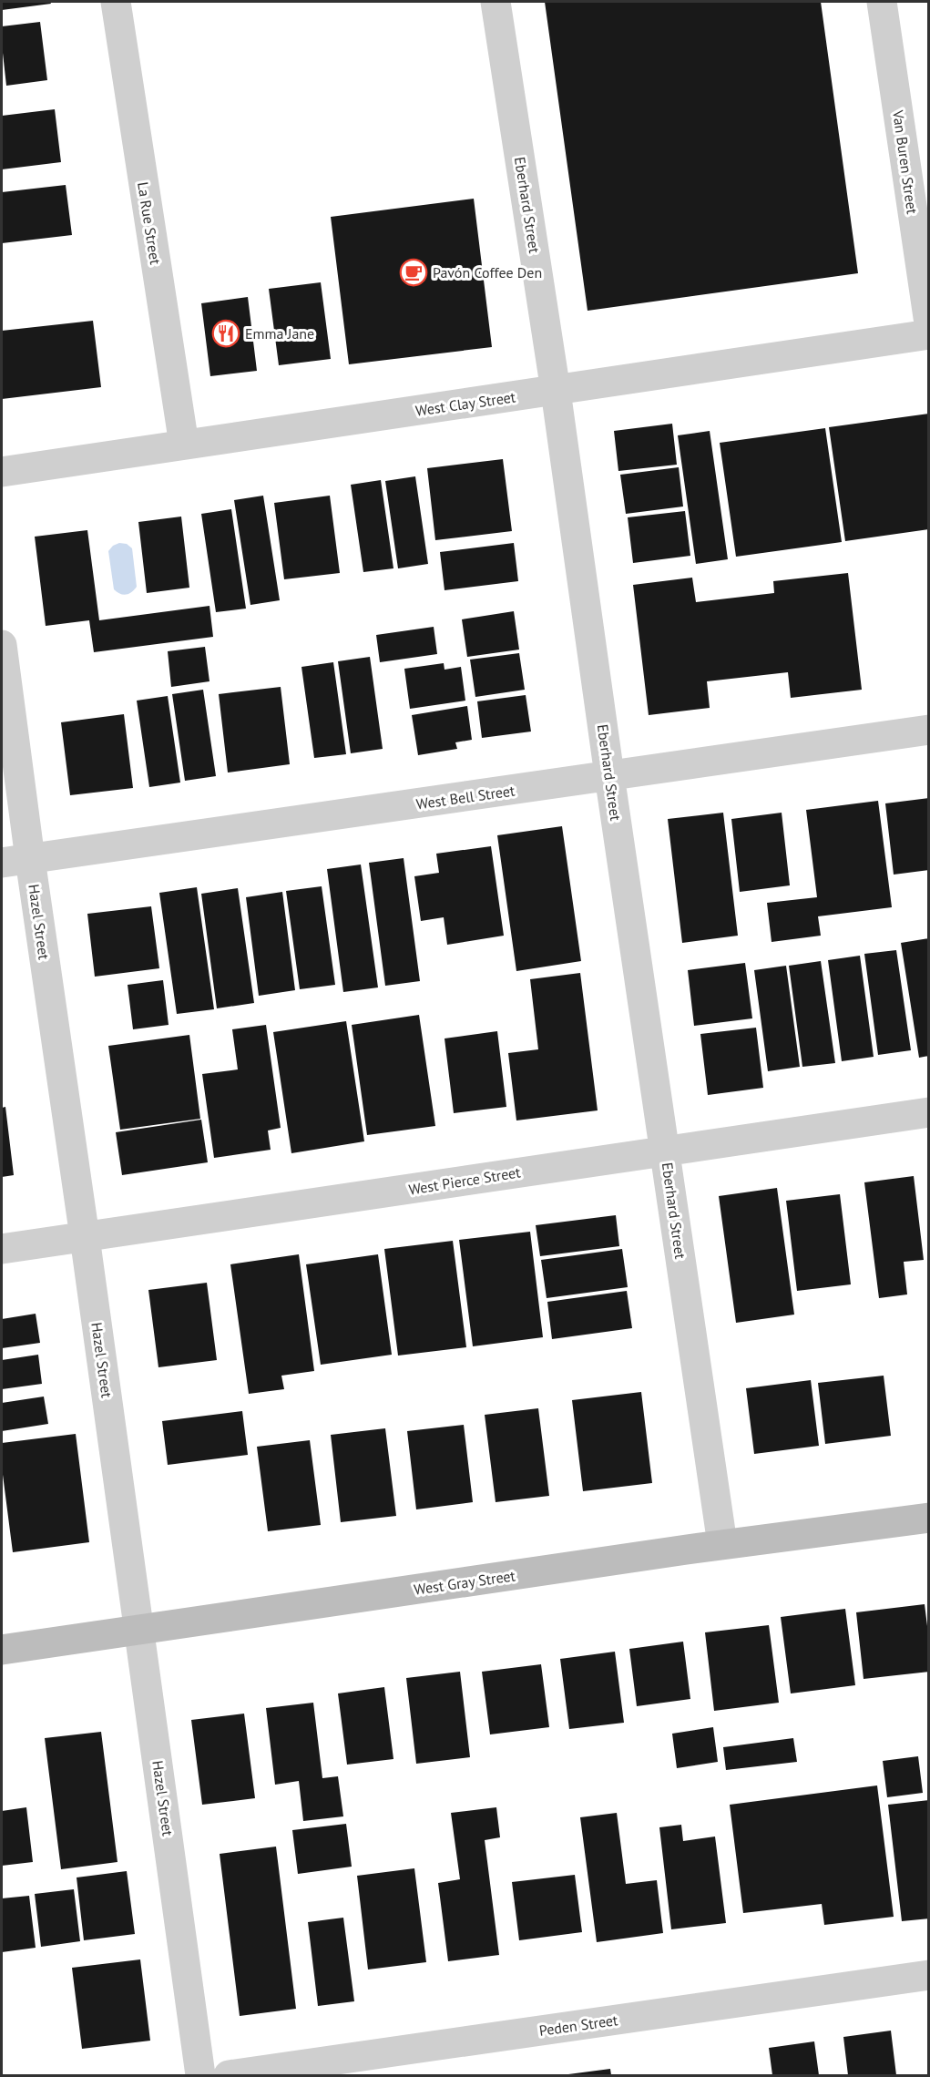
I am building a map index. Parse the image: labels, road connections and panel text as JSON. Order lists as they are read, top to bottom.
{
  "streets": {
    "main road": ["West Gray Street"],
    "street": [
      "Van Buren Street",
      "Eberhard Street",
      "La Rue Street",
      "West Clay Street",
      "West Bell Street",
      "Hazel Street",
      "West Pierce Street",
      "Peden Street"
    ]
  },
  "crossings": [
    ["Eberhard Street", "West Clay Street"],
    ["Eberhard Street", "West Bell Street"],
    ["Eberhard Street", "West Pierce Street"],
    ["Eberhard Street", "West Gray Street"],
    ["La Rue Street", "West Clay Street"],
    ["West Bell Street", "Hazel Street"],
    ["Hazel Street", "West Pierce Street"],
    ["Hazel Street", "West Gray Street"]
  ],
  "places": {
    "cafe": ["Pavón Coffee Den"],
    "restaurant": ["Emma Jane"]
  }
}
